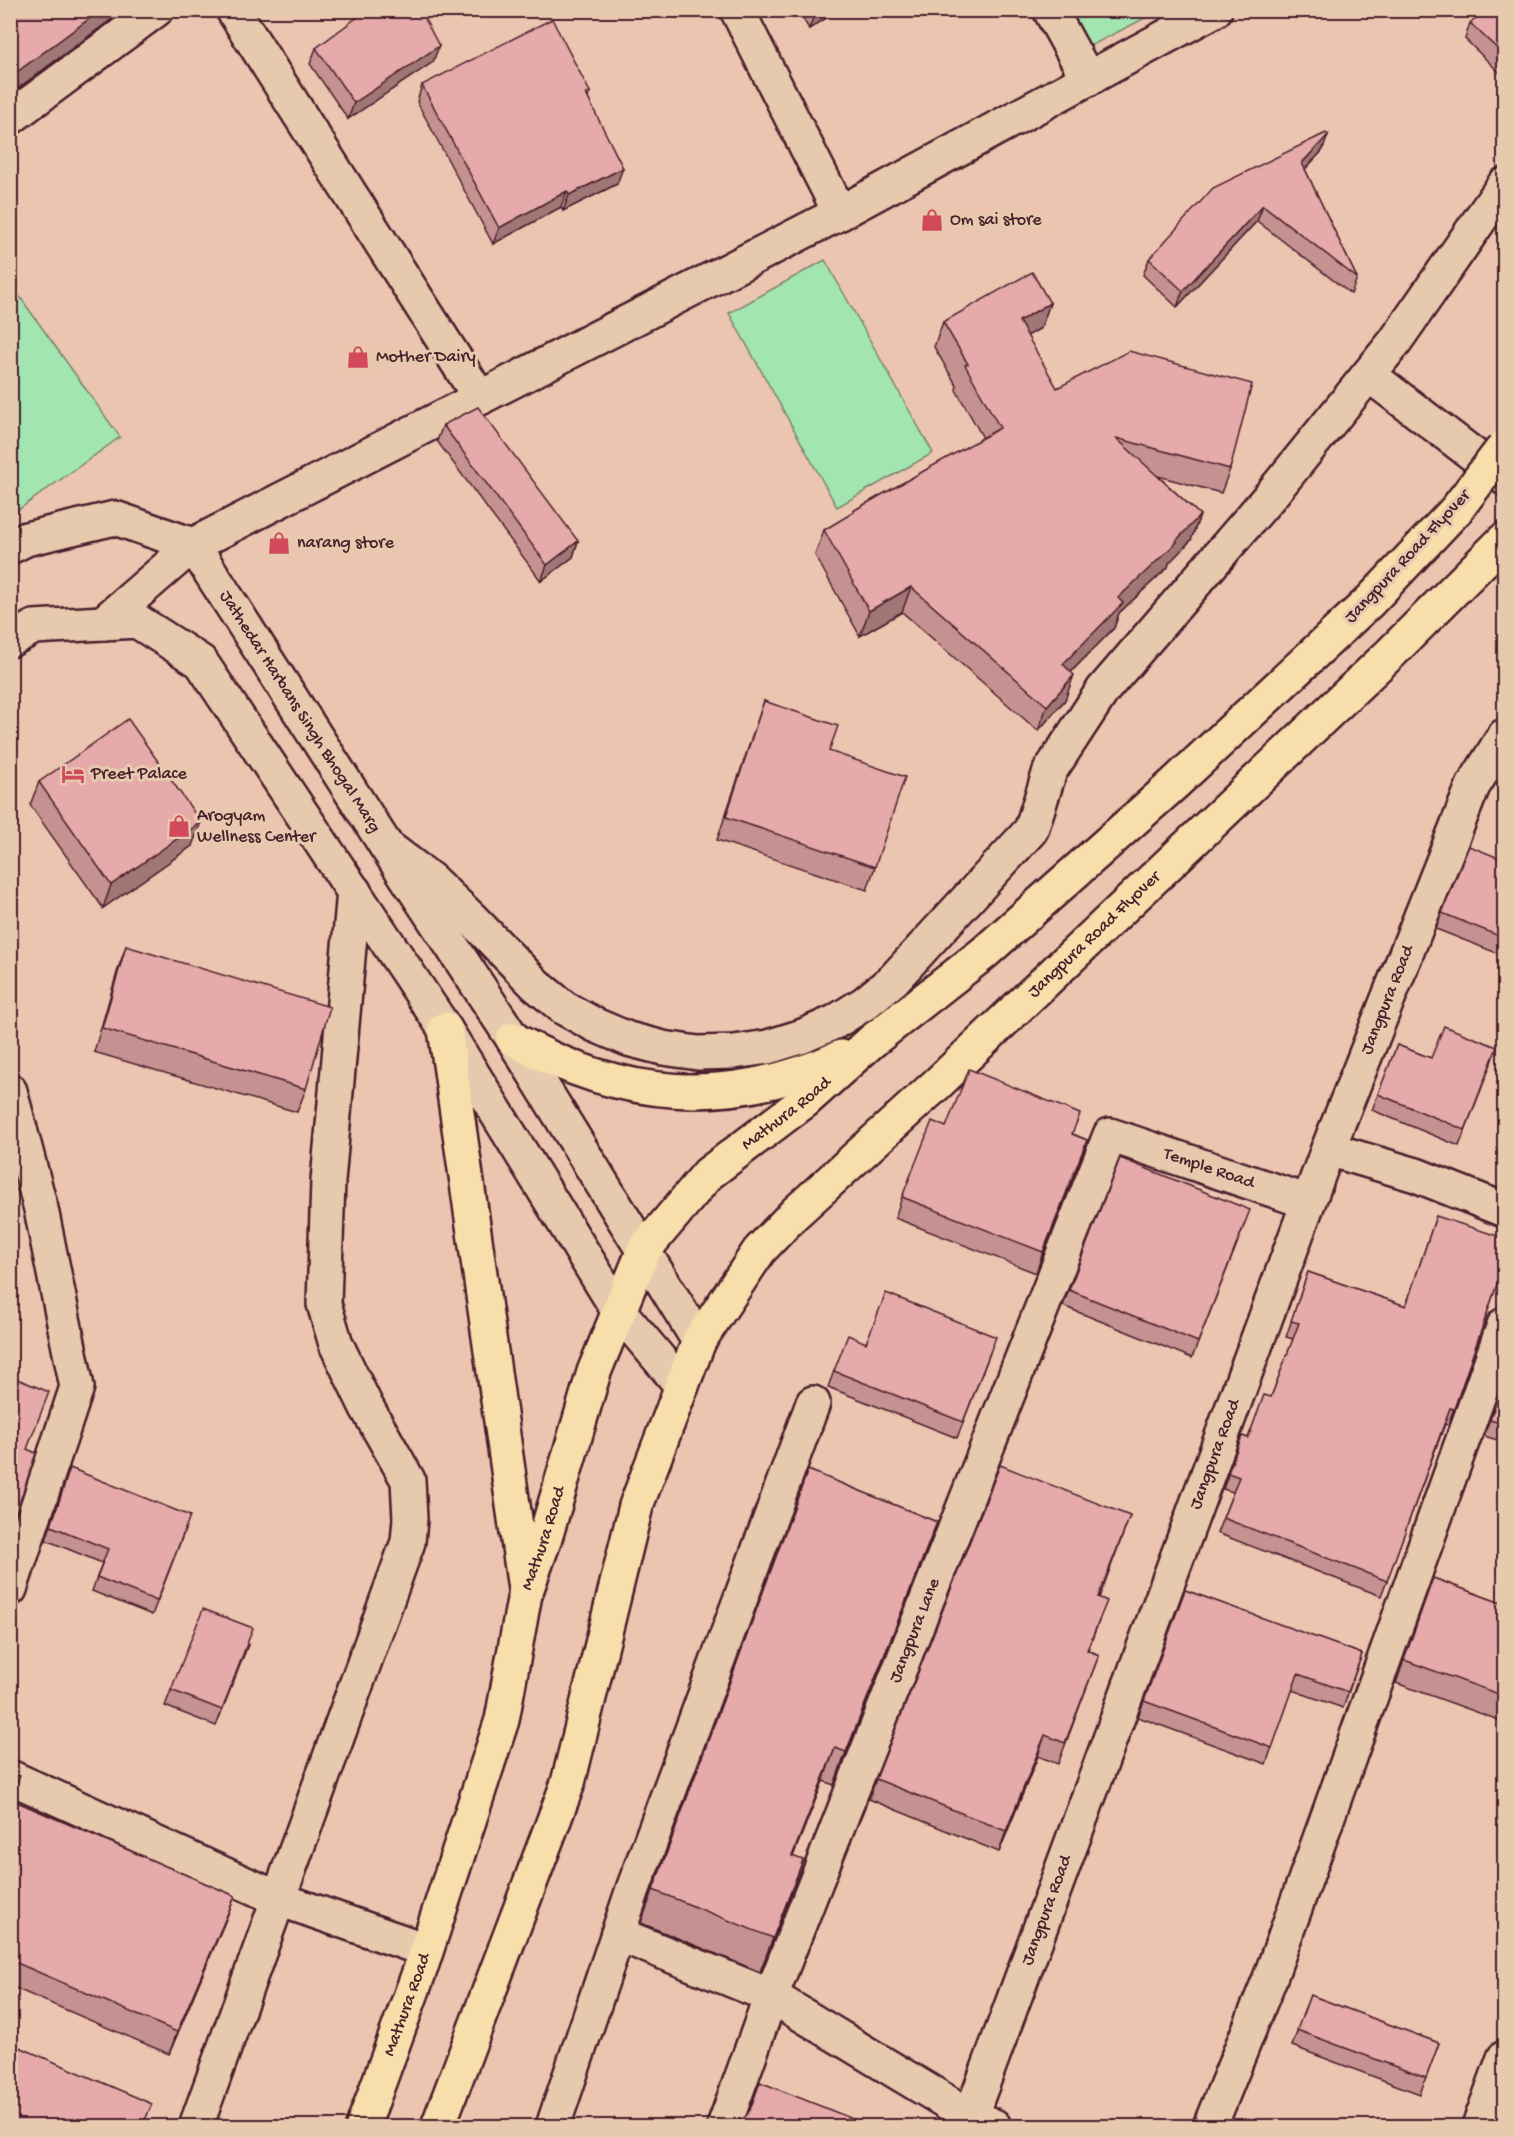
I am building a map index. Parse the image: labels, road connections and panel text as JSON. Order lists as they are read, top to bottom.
{
  "streets": {
    "main road": ["Jangpura Road Flyover", "Mathura Road"],
    "street": [
      "Jathedar Harbans Singh Bhogal Marg",
      "Jangpura Road",
      "Temple Road",
      "Jangpura Lane"
    ]
  },
  "crossings": [
    ["Jangpura Road Flyover", "Jathedar Harbans Singh Bhogal Marg"],
    ["Jangpura Road Flyover", "Mathura Road"],
    ["Jathedar Harbans Singh Bhogal Marg", "Mathura Road"],
    ["Jangpura Road", "Temple Road"],
    ["Temple Road", "Jangpura Lane"]
  ],
  "places": {
    "shop": [
      "Om sai store",
      "Mother Dairy",
      "narang store",
      "Arogyam Wellness Center"
    ],
    "hotel": ["Preet Palace"]
  }
}
